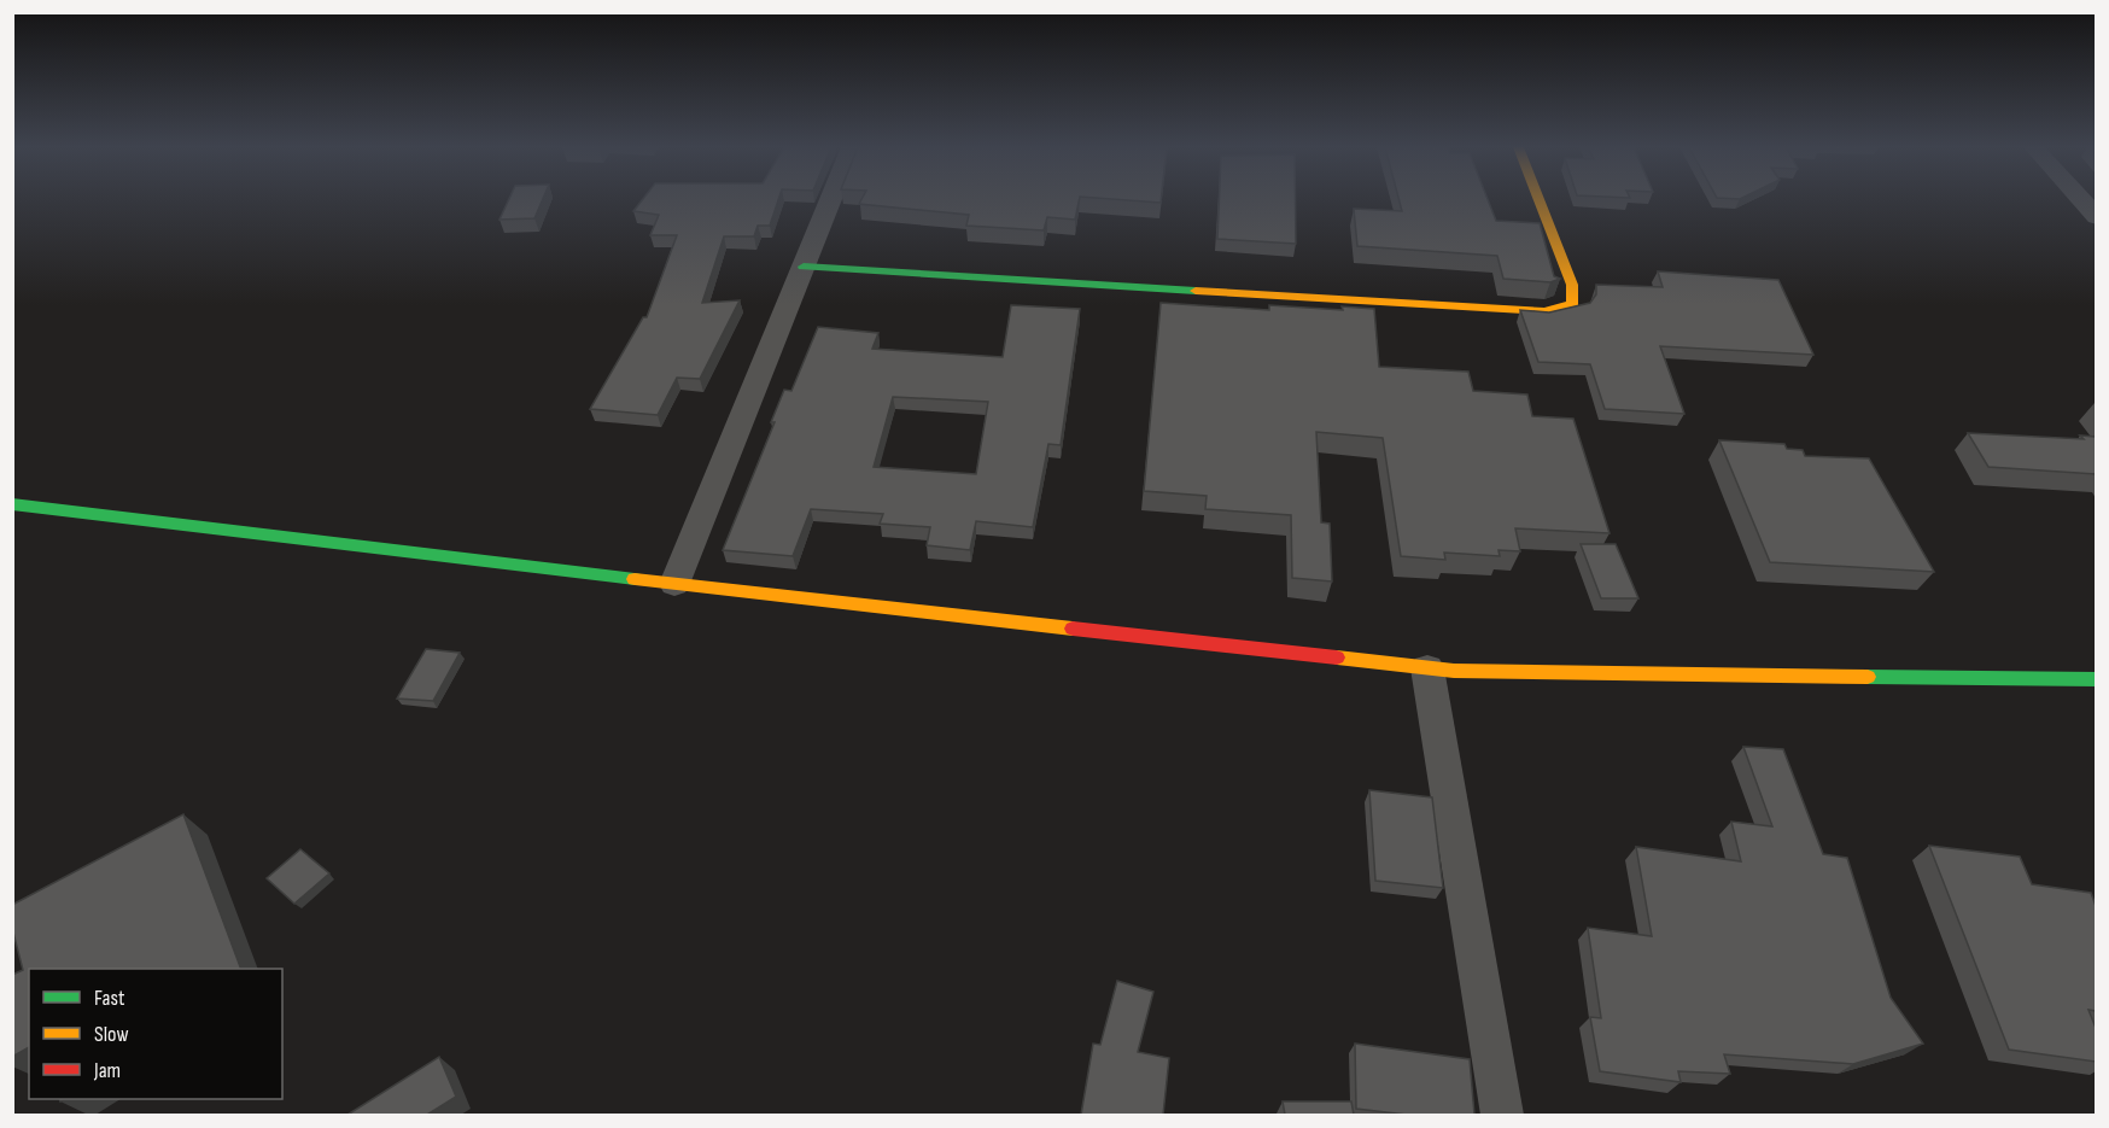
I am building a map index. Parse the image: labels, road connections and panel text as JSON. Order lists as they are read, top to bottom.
{
  "legend": ["Fast", "Slow", "Jam"]
}
